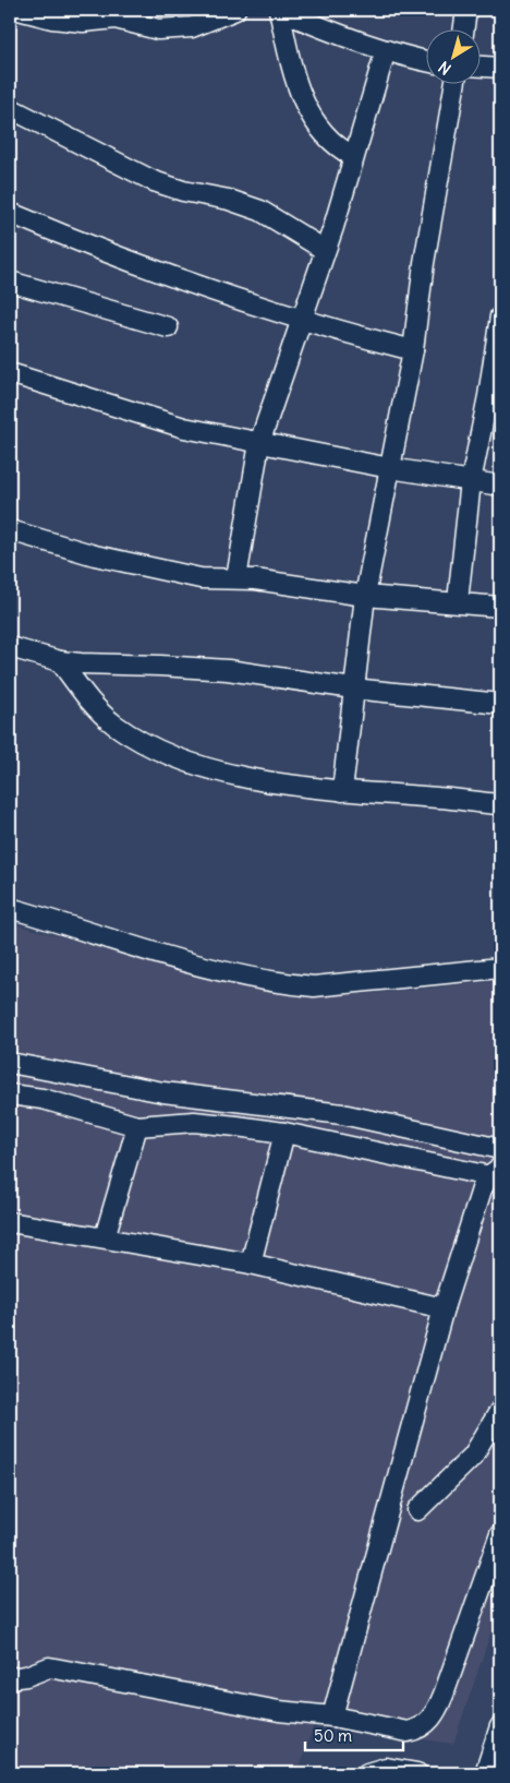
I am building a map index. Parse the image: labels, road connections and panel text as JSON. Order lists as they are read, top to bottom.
{
  "scale_bar": "50 m",
  "north": "bottom left"
}
